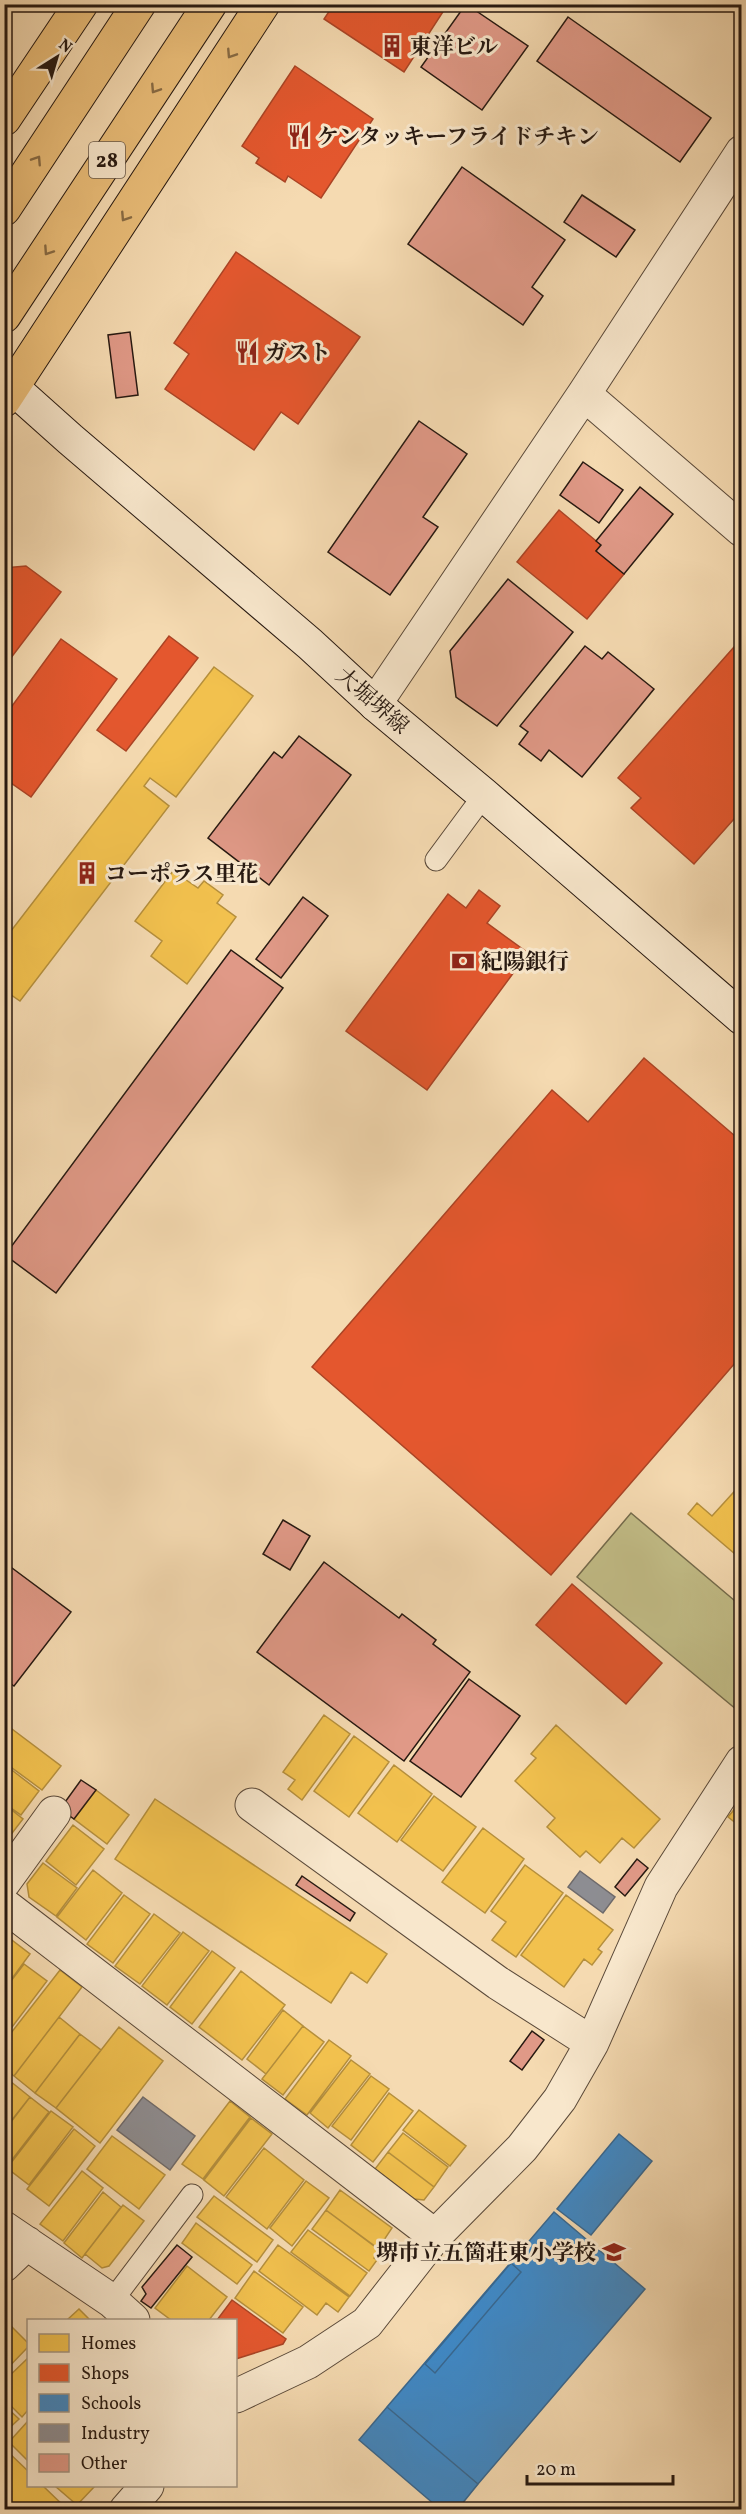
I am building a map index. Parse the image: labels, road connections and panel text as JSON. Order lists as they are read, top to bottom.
{
  "streets": {
    "main road": ["28"],
    "street": ["大堀堺線"]
  },
  "places": {
    "building": ["東洋ビル", "コーポラス里花"],
    "restaurant": ["ケンタッキーフライドチキン", "ガスト"],
    "bank": ["紀陽銀行"],
    "school or university": ["堺市立五箇荘東小学校"]
  },
  "legend": [
    "Homes",
    "Shops",
    "Schools",
    "Industry",
    "Other"
  ],
  "scale_bar": "20 m",
  "north": "top right"
}
